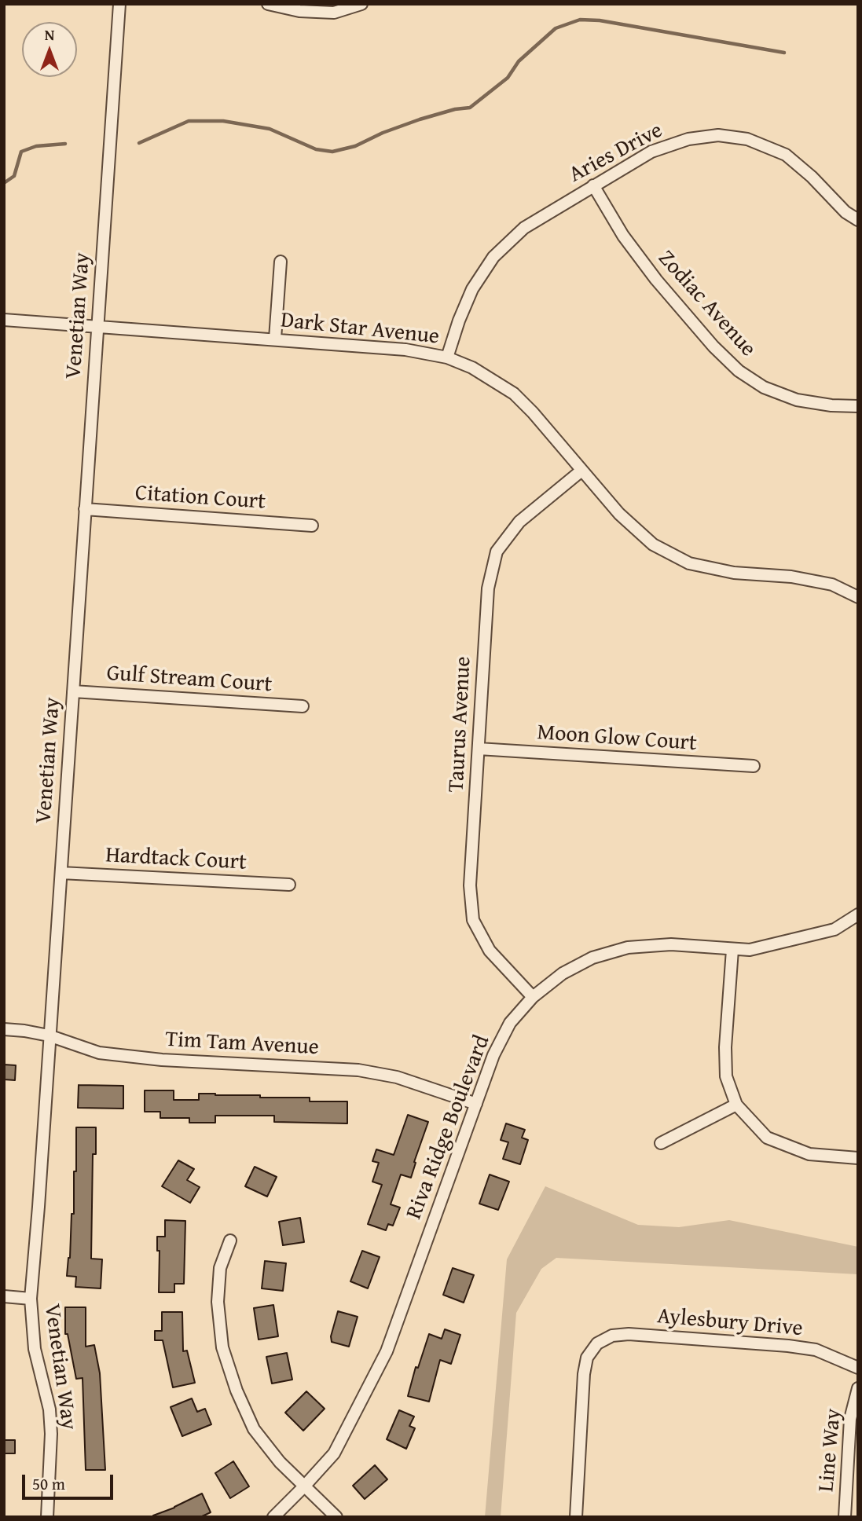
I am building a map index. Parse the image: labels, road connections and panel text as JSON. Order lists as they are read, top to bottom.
{
  "streets": {
    "street": [
      "Aries Drive",
      "Zodiac Avenue",
      "Venetian Way",
      "Dark Star Avenue",
      "Citation Court",
      "Gulf Stream Court",
      "Taurus Avenue",
      "Moon Glow Court",
      "Hardtack Court",
      "Tim Tam Avenue",
      "Riva Ridge Boulevard",
      "Aylesbury Drive",
      "Line Way"
    ]
  },
  "crossings": [
    ["Aries Drive", "Zodiac Avenue"],
    ["Aries Drive", "Dark Star Avenue"],
    ["Venetian Way", "Dark Star Avenue"],
    ["Venetian Way", "Citation Court"],
    ["Venetian Way", "Gulf Stream Court"],
    ["Venetian Way", "Hardtack Court"],
    ["Venetian Way", "Tim Tam Avenue"],
    ["Dark Star Avenue", "Taurus Avenue"],
    ["Taurus Avenue", "Moon Glow Court"],
    ["Taurus Avenue", "Riva Ridge Boulevard"],
    ["Tim Tam Avenue", "Riva Ridge Boulevard"]
  ],
  "scale_bar": "50 m",
  "north": "top"
}
